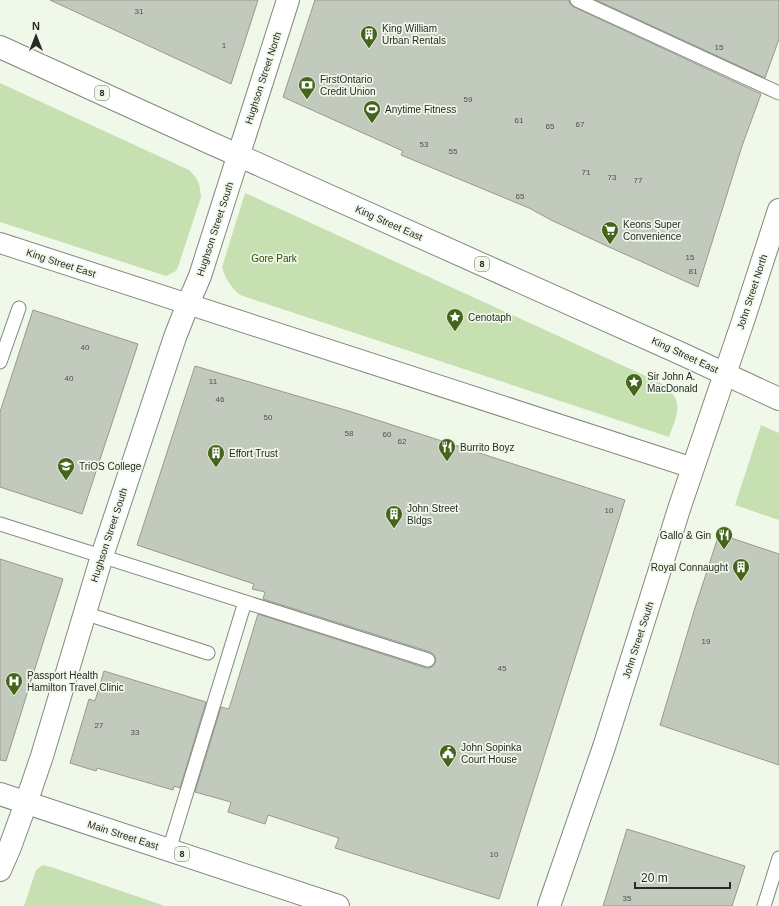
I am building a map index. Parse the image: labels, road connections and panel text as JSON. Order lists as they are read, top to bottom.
{
  "streets": {
    "main road": [
      "Hughson Street North",
      "8",
      "King Street East",
      "Hughson Street South",
      "John Street North",
      "John Street South",
      "Main Street East"
    ]
  },
  "crossings": [
    ["Hughson Street North", "King Street East"],
    ["Hughson Street North", "Hughson Street South"],
    ["King Street East", "Hughson Street South"],
    ["King Street East", "John Street North"],
    ["King Street East", "John Street South"],
    ["Hughson Street South", "Main Street East"],
    ["John Street North", "John Street South"]
  ],
  "parks": ["Gore Park"],
  "places": {
    "building": [
      "King William Urban Rentals",
      "Effort Trust",
      "John Street Bldgs",
      "Royal Connaught"
    ],
    "bank": ["FirstOntario Credit Union"],
    "sports": ["Anytime Fitness"],
    "supermarket": ["Keons Super Convenience"],
    "place": ["Cenotaph", "Sir John A. MacDonald"],
    "restaurant": ["Burrito Boyz", "Gallo & Gin"],
    "school or university": ["TriOS College"],
    "hospital": ["Passport Health Hamilton Travel Clinic"],
    "public building": ["John Sopinka Court House"]
  },
  "house_numbers": [
    "31",
    "1",
    "15",
    "59",
    "61",
    "67",
    "65",
    "53",
    "55",
    "71",
    "73",
    "77",
    "65",
    "15",
    "81",
    "40",
    "40",
    "11",
    "46",
    "50",
    "58",
    "60",
    "62",
    "10",
    "19",
    "45",
    "27",
    "33",
    "10",
    "35"
  ],
  "scale_bar": "20 m",
  "north": "top"
}
